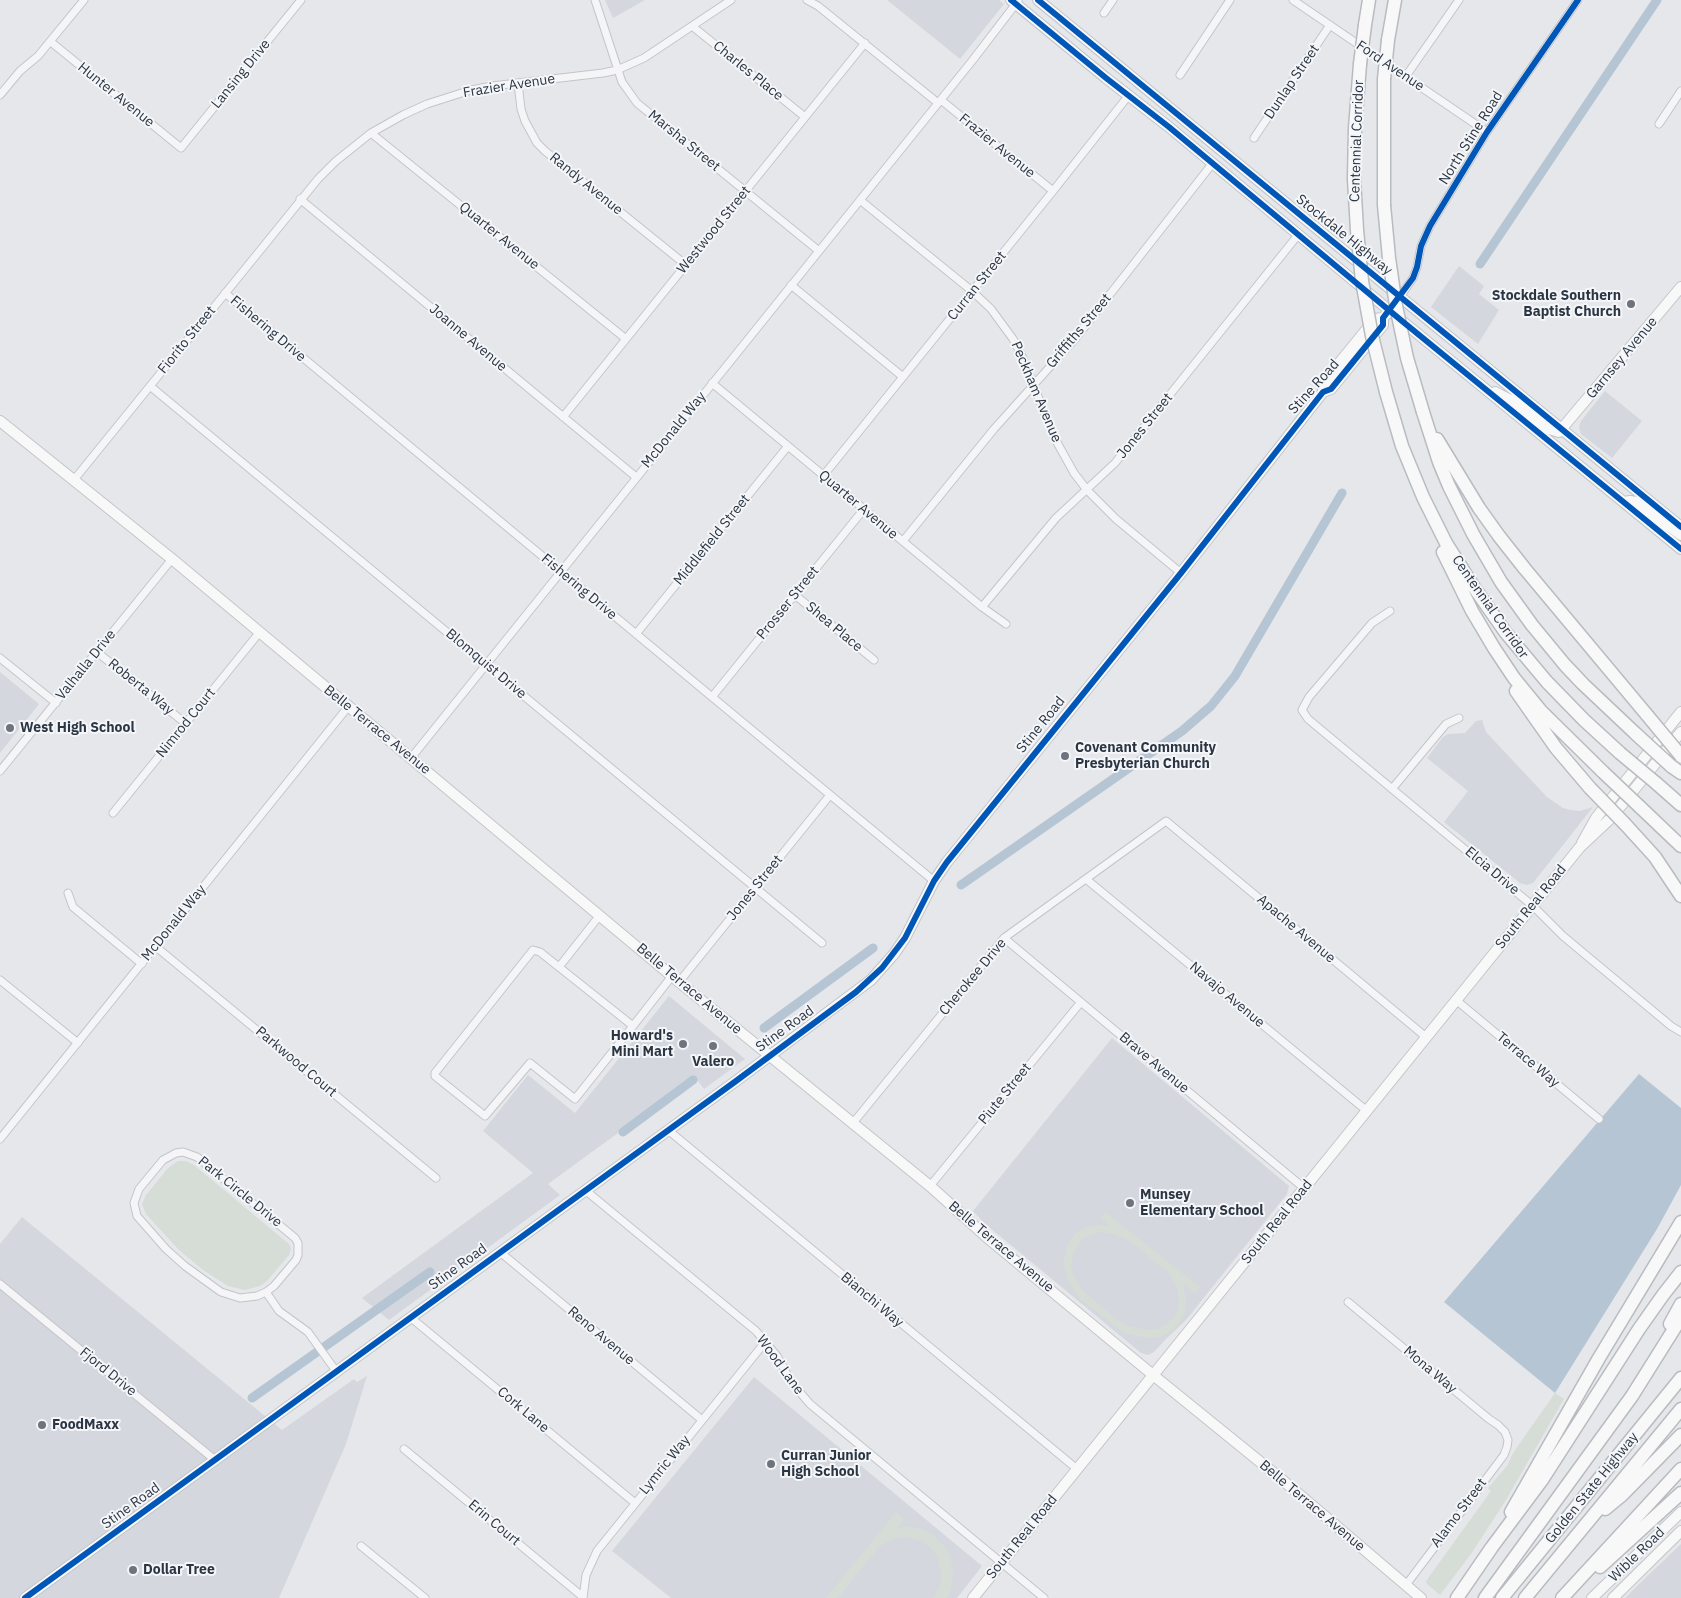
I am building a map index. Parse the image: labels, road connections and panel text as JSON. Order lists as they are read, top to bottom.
{
  "streets": {
    "highway": ["Centennial Corridor", "Golden State Highway"],
    "street": [
      "Ford Avenue",
      "Charles Place",
      "Lansing Drive",
      "Dunlap Street",
      "Frazier Avenue",
      "Hunter Avenue",
      "North Stine Road",
      "Marsha Street",
      "Randy Avenue",
      "Westwood Street",
      "Stockdale Highway",
      "Quarter Avenue",
      "Curran Street",
      "Fishering Drive",
      "Griffiths Street",
      "Joanne Avenue",
      "Fiorito Street",
      "Garnsey Avenue",
      "Stine Road",
      "Peckham Avenue",
      "Jones Street",
      "McDonald Way",
      "Middlefield Street",
      "Prosser Street",
      "Shea Place",
      "Blomquist Drive",
      "Valhalla Drive",
      "Roberta Way",
      "Nimrod Court",
      "Belle Terrace Avenue",
      "Elcia Drive",
      "South Real Road",
      "Apache Avenue",
      "Cherokee Drive",
      "Navajo Avenue",
      "Terrace Way",
      "Parkwood Court",
      "Brave Avenue",
      "Piute Street",
      "Park Circle Drive",
      "Bianchi Way",
      "Reno Avenue",
      "Wood Lane",
      "Mona Way",
      "Fjord Drive",
      "Cork Lane",
      "Lymric Way",
      "Alamo Street",
      "Erin Court",
      "Wible Road"
    ]
  },
  "crossings": [
    ["Ford Avenue", "Dunlap Street"],
    ["Ford Avenue", "North Stine Road"],
    ["Charles Place", "Frazier Avenue"],
    ["Charles Place", "Westwood Street"],
    ["Lansing Drive", "Hunter Avenue"],
    ["Frazier Avenue", "Marsha Street"],
    ["Frazier Avenue", "Randy Avenue"],
    ["Frazier Avenue", "Westwood Street"],
    ["Frazier Avenue", "Quarter Avenue"],
    ["Frazier Avenue", "Curran Street"],
    ["Frazier Avenue", "Joanne Avenue"],
    ["Frazier Avenue", "Fiorito Street"],
    ["Frazier Avenue", "McDonald Way"],
    ["North Stine Road", "Stockdale Highway"],
    ["North Stine Road", "Stine Road"],
    ["Marsha Street", "Westwood Street"],
    ["Marsha Street", "McDonald Way"],
    ["Randy Avenue", "Westwood Street"],
    ["Westwood Street", "Quarter Avenue"],
    ["Westwood Street", "Joanne Avenue"],
    ["Stockdale Highway", "Curran Street"],
    ["Stockdale Highway", "Griffiths Street"],
    ["Stockdale Highway", "Garnsey Avenue"],
    ["Stockdale Highway", "Stine Road"],
    ["Stockdale Highway", "Jones Street"],
    ["Stockdale Highway", "McDonald Way"],
    ["Quarter Avenue", "Curran Street"],
    ["Quarter Avenue", "Griffiths Street"],
    ["Quarter Avenue", "Jones Street"],
    ["Quarter Avenue", "McDonald Way"],
    ["Quarter Avenue", "Middlefield Street"],
    ["Quarter Avenue", "Prosser Street"],
    ["Curran Street", "Peckham Avenue"],
    ["Fishering Drive", "Fiorito Street"],
    ["Fishering Drive", "Stine Road"],
    ["Fishering Drive", "Jones Street"],
    ["Fishering Drive", "McDonald Way"],
    ["Fishering Drive", "Middlefield Street"],
    ["Fishering Drive", "Prosser Street"],
    ["Griffiths Street", "Peckham Avenue"],
    ["Joanne Avenue", "Fiorito Street"],
    ["Joanne Avenue", "McDonald Way"],
    ["Fiorito Street", "Blomquist Drive"],
    ["Fiorito Street", "Belle Terrace Avenue"],
    ["Stine Road", "Peckham Avenue"],
    ["Stine Road", "Belle Terrace Avenue"],
    ["Stine Road", "Bianchi Way"],
    ["Stine Road", "Reno Avenue"],
    ["Stine Road", "Wood Lane"],
    ["Stine Road", "Fjord Drive"],
    ["Stine Road", "Cork Lane"],
    ["Peckham Avenue", "Jones Street"],
    ["Peckham Avenue", "McDonald Way"],
    ["Jones Street", "Blomquist Drive"],
    ["Jones Street", "Belle Terrace Avenue"],
    ["McDonald Way", "Blomquist Drive"],
    ["McDonald Way", "Belle Terrace Avenue"],
    ["McDonald Way", "Parkwood Court"],
    ["Prosser Street", "Shea Place"],
    ["Valhalla Drive", "Roberta Way"],
    ["Valhalla Drive", "Belle Terrace Avenue"],
    ["Roberta Way", "Nimrod Court"],
    ["Nimrod Court", "Belle Terrace Avenue"],
    ["Belle Terrace Avenue", "South Real Road"],
    ["Belle Terrace Avenue", "Cherokee Drive"],
    ["Belle Terrace Avenue", "Piute Street"],
    ["Belle Terrace Avenue", "Alamo Street"],
    ["Elcia Drive", "South Real Road"],
    ["South Real Road", "Apache Avenue"],
    ["South Real Road", "Navajo Avenue"],
    ["South Real Road", "Terrace Way"],
    ["South Real Road", "Brave Avenue"],
    ["South Real Road", "Bianchi Way"],
    ["South Real Road", "Wood Lane"],
    ["Apache Avenue", "Cherokee Drive"],
    ["Cherokee Drive", "Navajo Avenue"],
    ["Cherokee Drive", "Brave Avenue"],
    ["Brave Avenue", "Piute Street"],
    ["Reno Avenue", "Lymric Way"],
    ["Wood Lane", "Lymric Way"],
    ["Mona Way", "Alamo Street"],
    ["Cork Lane", "Lymric Way"],
    ["Lymric Way", "Erin Court"]
  ],
  "places": [
    "Stockdale Southern Baptist Church",
    "West High School",
    "Covenant Community Presbyterian Church",
    "Howard's Mini Mart",
    "Valero",
    "Munsey Elementary School",
    "FoodMaxx",
    "Curran Junior High School",
    "Dollar Tree"
  ]
}
